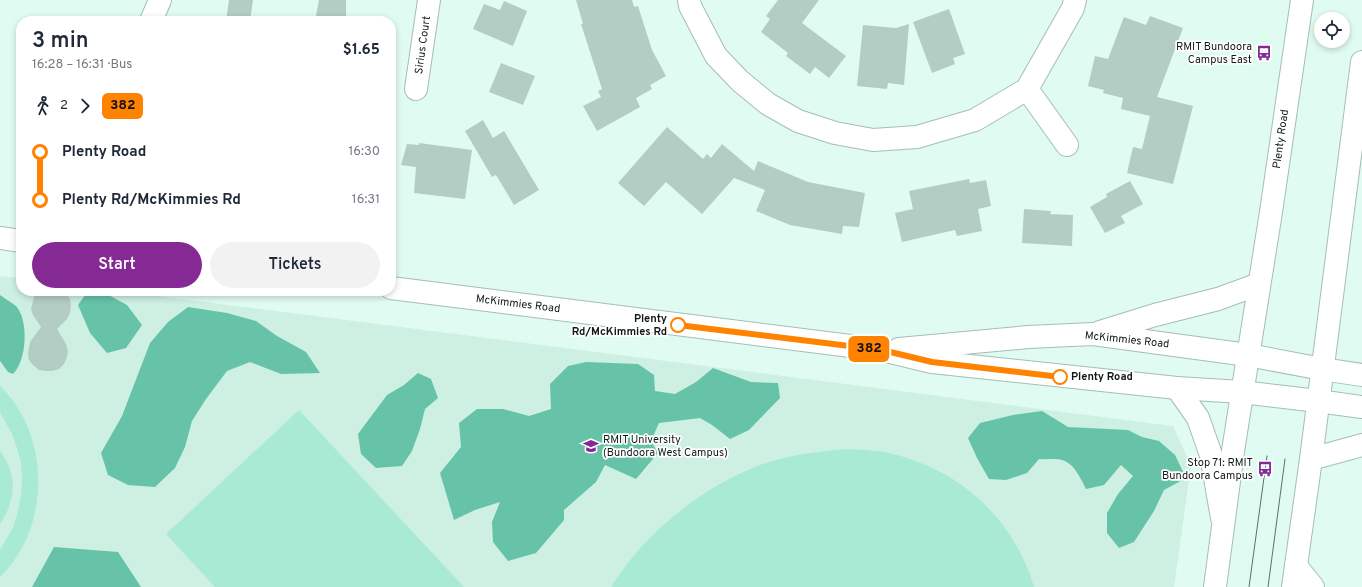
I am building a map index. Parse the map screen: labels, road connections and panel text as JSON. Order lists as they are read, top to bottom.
{
  "streets": {
    "main road": ["Sirius Court", "Plenty Road", "McKimmies Road"]
  },
  "crossings": [
    ["Plenty Road", "McKimmies Road"]
  ],
  "places": {
    "bus stop": ["RMIT Bundoora Campus East", "Stop 71: RMIT Bundoora Campus"],
    "other": ["Plenty Rd/McKimmies Rd", "Plenty Road"],
    "school or university": ["RMIT University (Bundoora West Campus)"]
  },
  "lines": ["bus line 382"],
  "page": {
    "on_map": "382",
    "heading": ["3 min", "16:28 – 16:31 · Bus", "$1.65"],
    "legs": ["2", "382"],
    "list": [
      {
        "name": "Plenty Road",
        "value": "16:30"
      },
      {
        "name": "Plenty Rd/McKimmies Rd",
        "value": "16:31"
      }
    ],
    "buttons": ["Start", "Tickets"]
  }
}
